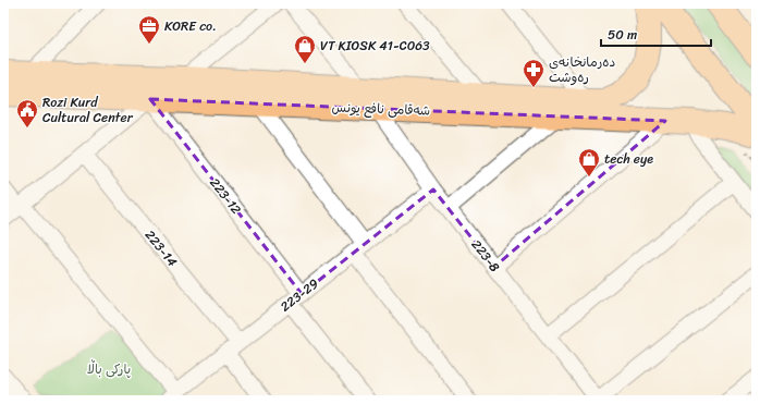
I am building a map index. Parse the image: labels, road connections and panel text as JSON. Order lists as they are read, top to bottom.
{
  "streets": {
    "main road": ["شەقامی نافع یونس"],
    "street": [
      "223-12",
      "223-14",
      "223-8",
      "223-29"
    ]
  },
  "crossings": [
    ["شەقامی نافع یونس", "223-12"],
    ["شەقامی نافع یونس", "223-8"],
    ["223-12", "223-29"],
    ["223-14", "223-29"],
    ["223-8", "223-29"]
  ],
  "parks": ["پارکی باڵا"],
  "places": {
    "office": ["KORE co."],
    "shop": ["VT KIOSK 41-C063", "tech eye"],
    "pharmacy": ["دەرمانخانەی رەوشت"],
    "public building": ["Rozi Kurd Cultural Center"]
  },
  "scale_bar": "50 m"
}
